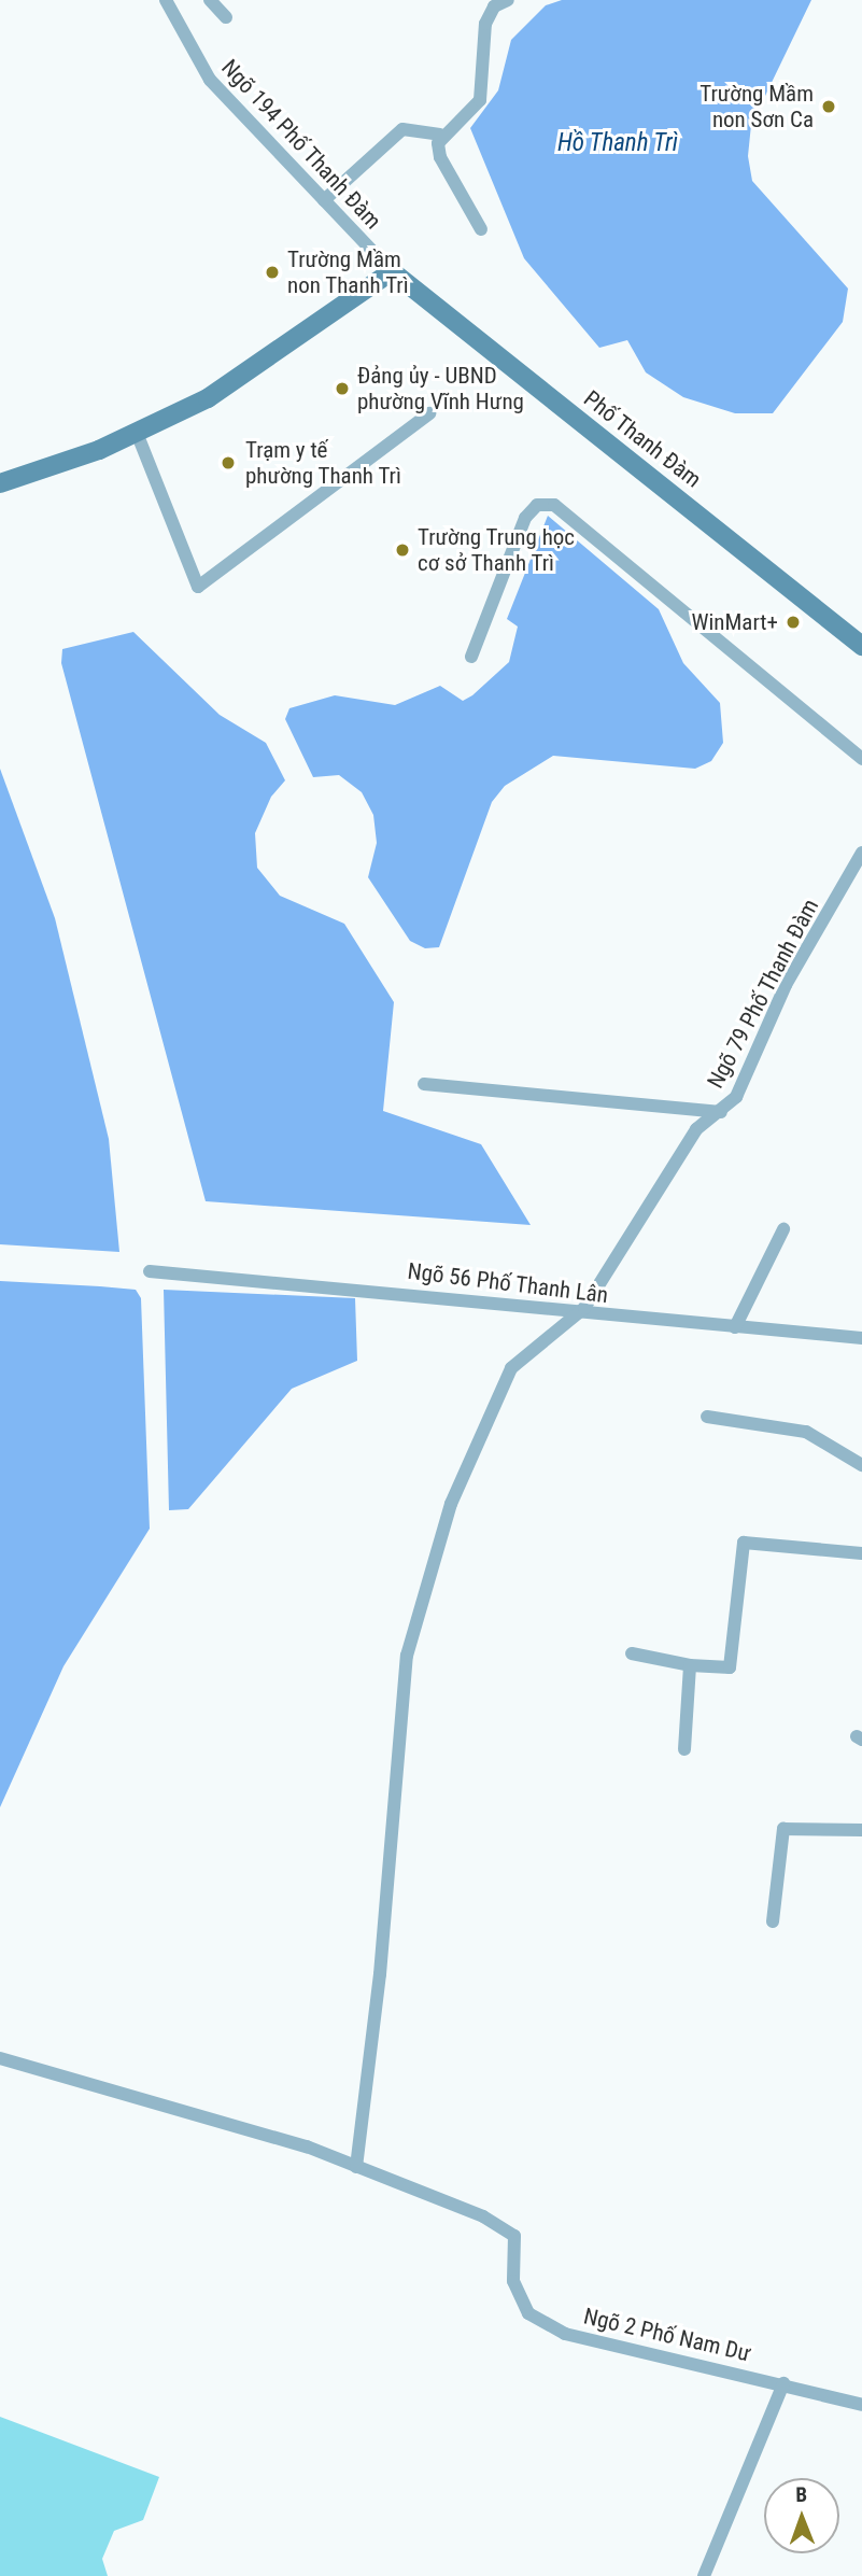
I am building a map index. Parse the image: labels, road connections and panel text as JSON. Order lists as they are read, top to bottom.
{
  "streets": {
    "street": [
      "Ngõ 194 Phố Thanh Đàm",
      "Phố Thanh Đàm",
      "Ngõ 79 Phố Thanh Đàm",
      "Ngõ 56 Phố Thanh Lân",
      "Ngõ 2 Phố Nam Dư"
    ]
  },
  "crossings": [
    ["Ngõ 194 Phố Thanh Đàm", "Phố Thanh Đàm"],
    ["Ngõ 79 Phố Thanh Đàm", "Ngõ 56 Phố Thanh Lân"],
    ["Ngõ 79 Phố Thanh Đàm", "Ngõ 2 Phố Nam Dư"]
  ],
  "water": ["Hồ Thanh Trì"],
  "places": [
    "Trường Mầm non Sơn Ca",
    "Trường Mầm non Thanh Trì",
    "Đảng ủy - UBND phường Vĩnh Hưng",
    "Trạm y tế phường Thanh Trì",
    "Trường Trung học cơ sở Thanh Trì",
    "WinMart+"
  ],
  "north": "top"
}
